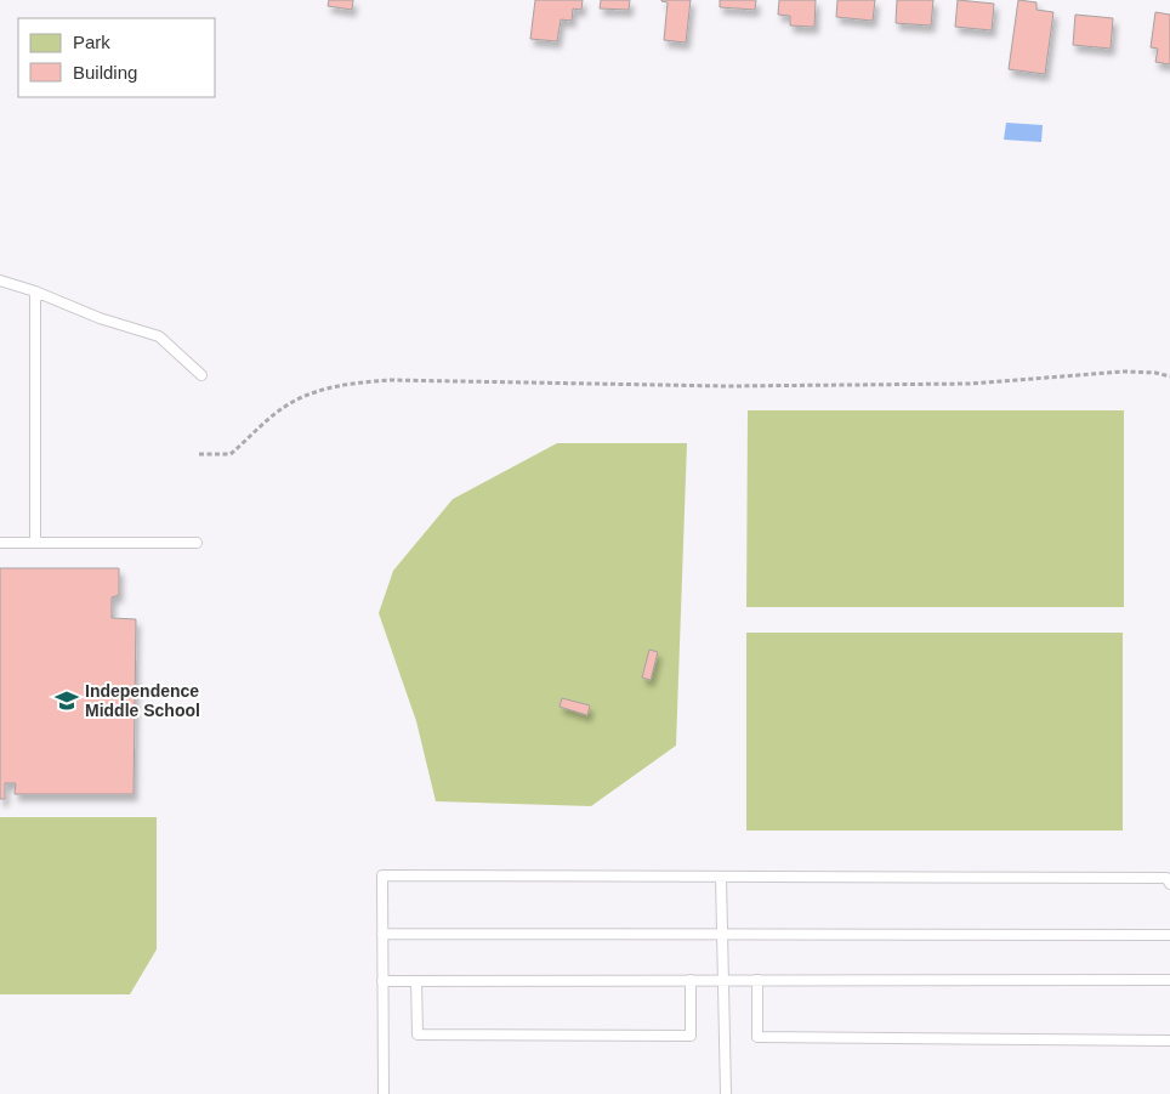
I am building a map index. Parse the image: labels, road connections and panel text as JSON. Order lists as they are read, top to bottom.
{
  "places": {
    "school or university": ["Independence Middle School"]
  },
  "legend": ["Park", "Building"]
}
